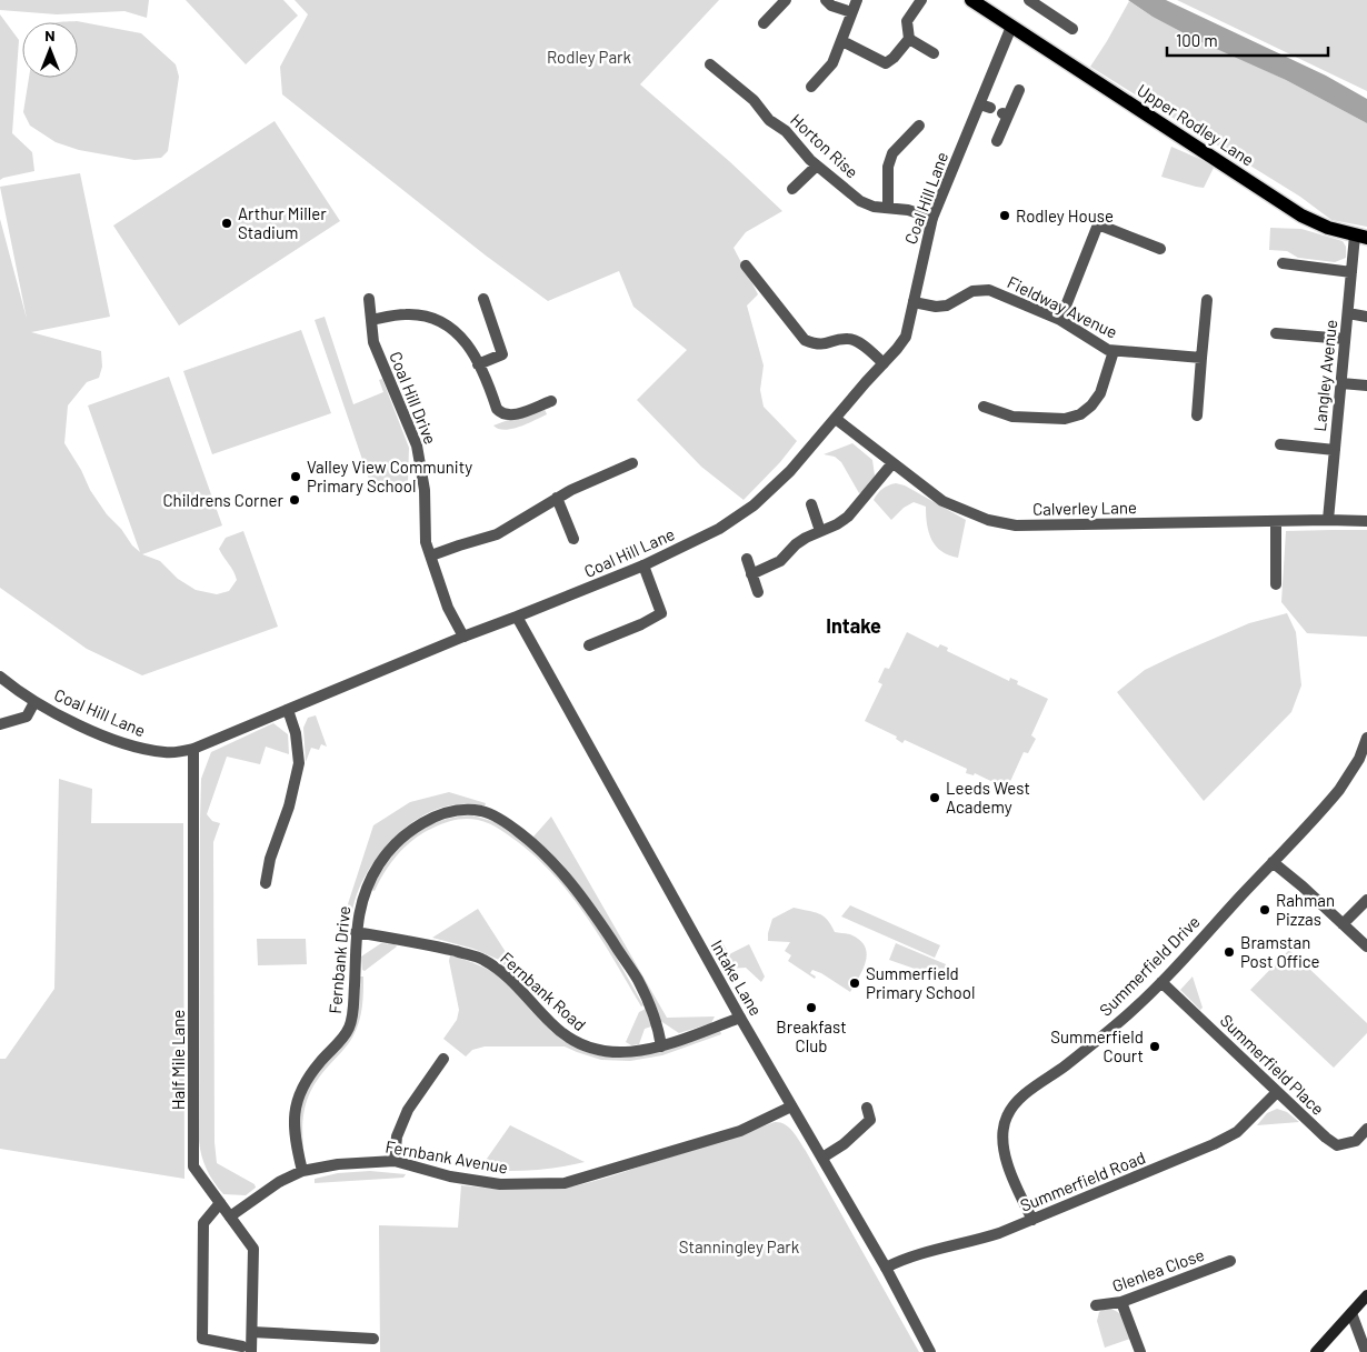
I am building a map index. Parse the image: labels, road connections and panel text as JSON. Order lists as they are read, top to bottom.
{
  "streets": {
    "main road": ["Upper Rodley Lane"],
    "street": [
      "Horton Rise",
      "Coal Hill Lane",
      "Fieldway Avenue",
      "Langley Avenue",
      "Coal Hill Drive",
      "Calverley Lane",
      "Fernbank Drive",
      "Summerfield Drive",
      "Intake Lane",
      "Fernbank Road",
      "Half Mile Lane",
      "Summerfield Place",
      "Fernbank Avenue",
      "Summerfield Road",
      "Glenlea Close"
    ]
  },
  "crossings": [
    ["Upper Rodley Lane", "Coal Hill Lane"],
    ["Upper Rodley Lane", "Langley Avenue"],
    ["Horton Rise", "Coal Hill Lane"],
    ["Coal Hill Lane", "Fieldway Avenue"],
    ["Coal Hill Lane", "Coal Hill Drive"],
    ["Coal Hill Lane", "Calverley Lane"],
    ["Coal Hill Lane", "Intake Lane"],
    ["Coal Hill Lane", "Half Mile Lane"],
    ["Langley Avenue", "Calverley Lane"],
    ["Fernbank Drive", "Fernbank Road"],
    ["Fernbank Drive", "Fernbank Avenue"],
    ["Summerfield Drive", "Summerfield Place"],
    ["Summerfield Drive", "Summerfield Road"],
    ["Intake Lane", "Fernbank Road"],
    ["Intake Lane", "Fernbank Avenue"],
    ["Intake Lane", "Summerfield Road"],
    ["Half Mile Lane", "Fernbank Avenue"],
    ["Summerfield Place", "Summerfield Road"]
  ],
  "districts": ["Intake"],
  "parks": ["Rodley Park", "Stanningley Park"],
  "places": [
    "Rodley House",
    "Arthur Miller Stadium",
    "Valley View Community Primary School",
    "Childrens Corner",
    "Leeds West Academy",
    "Rahman Pizzas",
    "Bramstan Post Office",
    "Summerfield Primary School",
    "Breakfast Club",
    "Summerfield Court"
  ],
  "scale_bar": "100 m",
  "north": "top"
}
